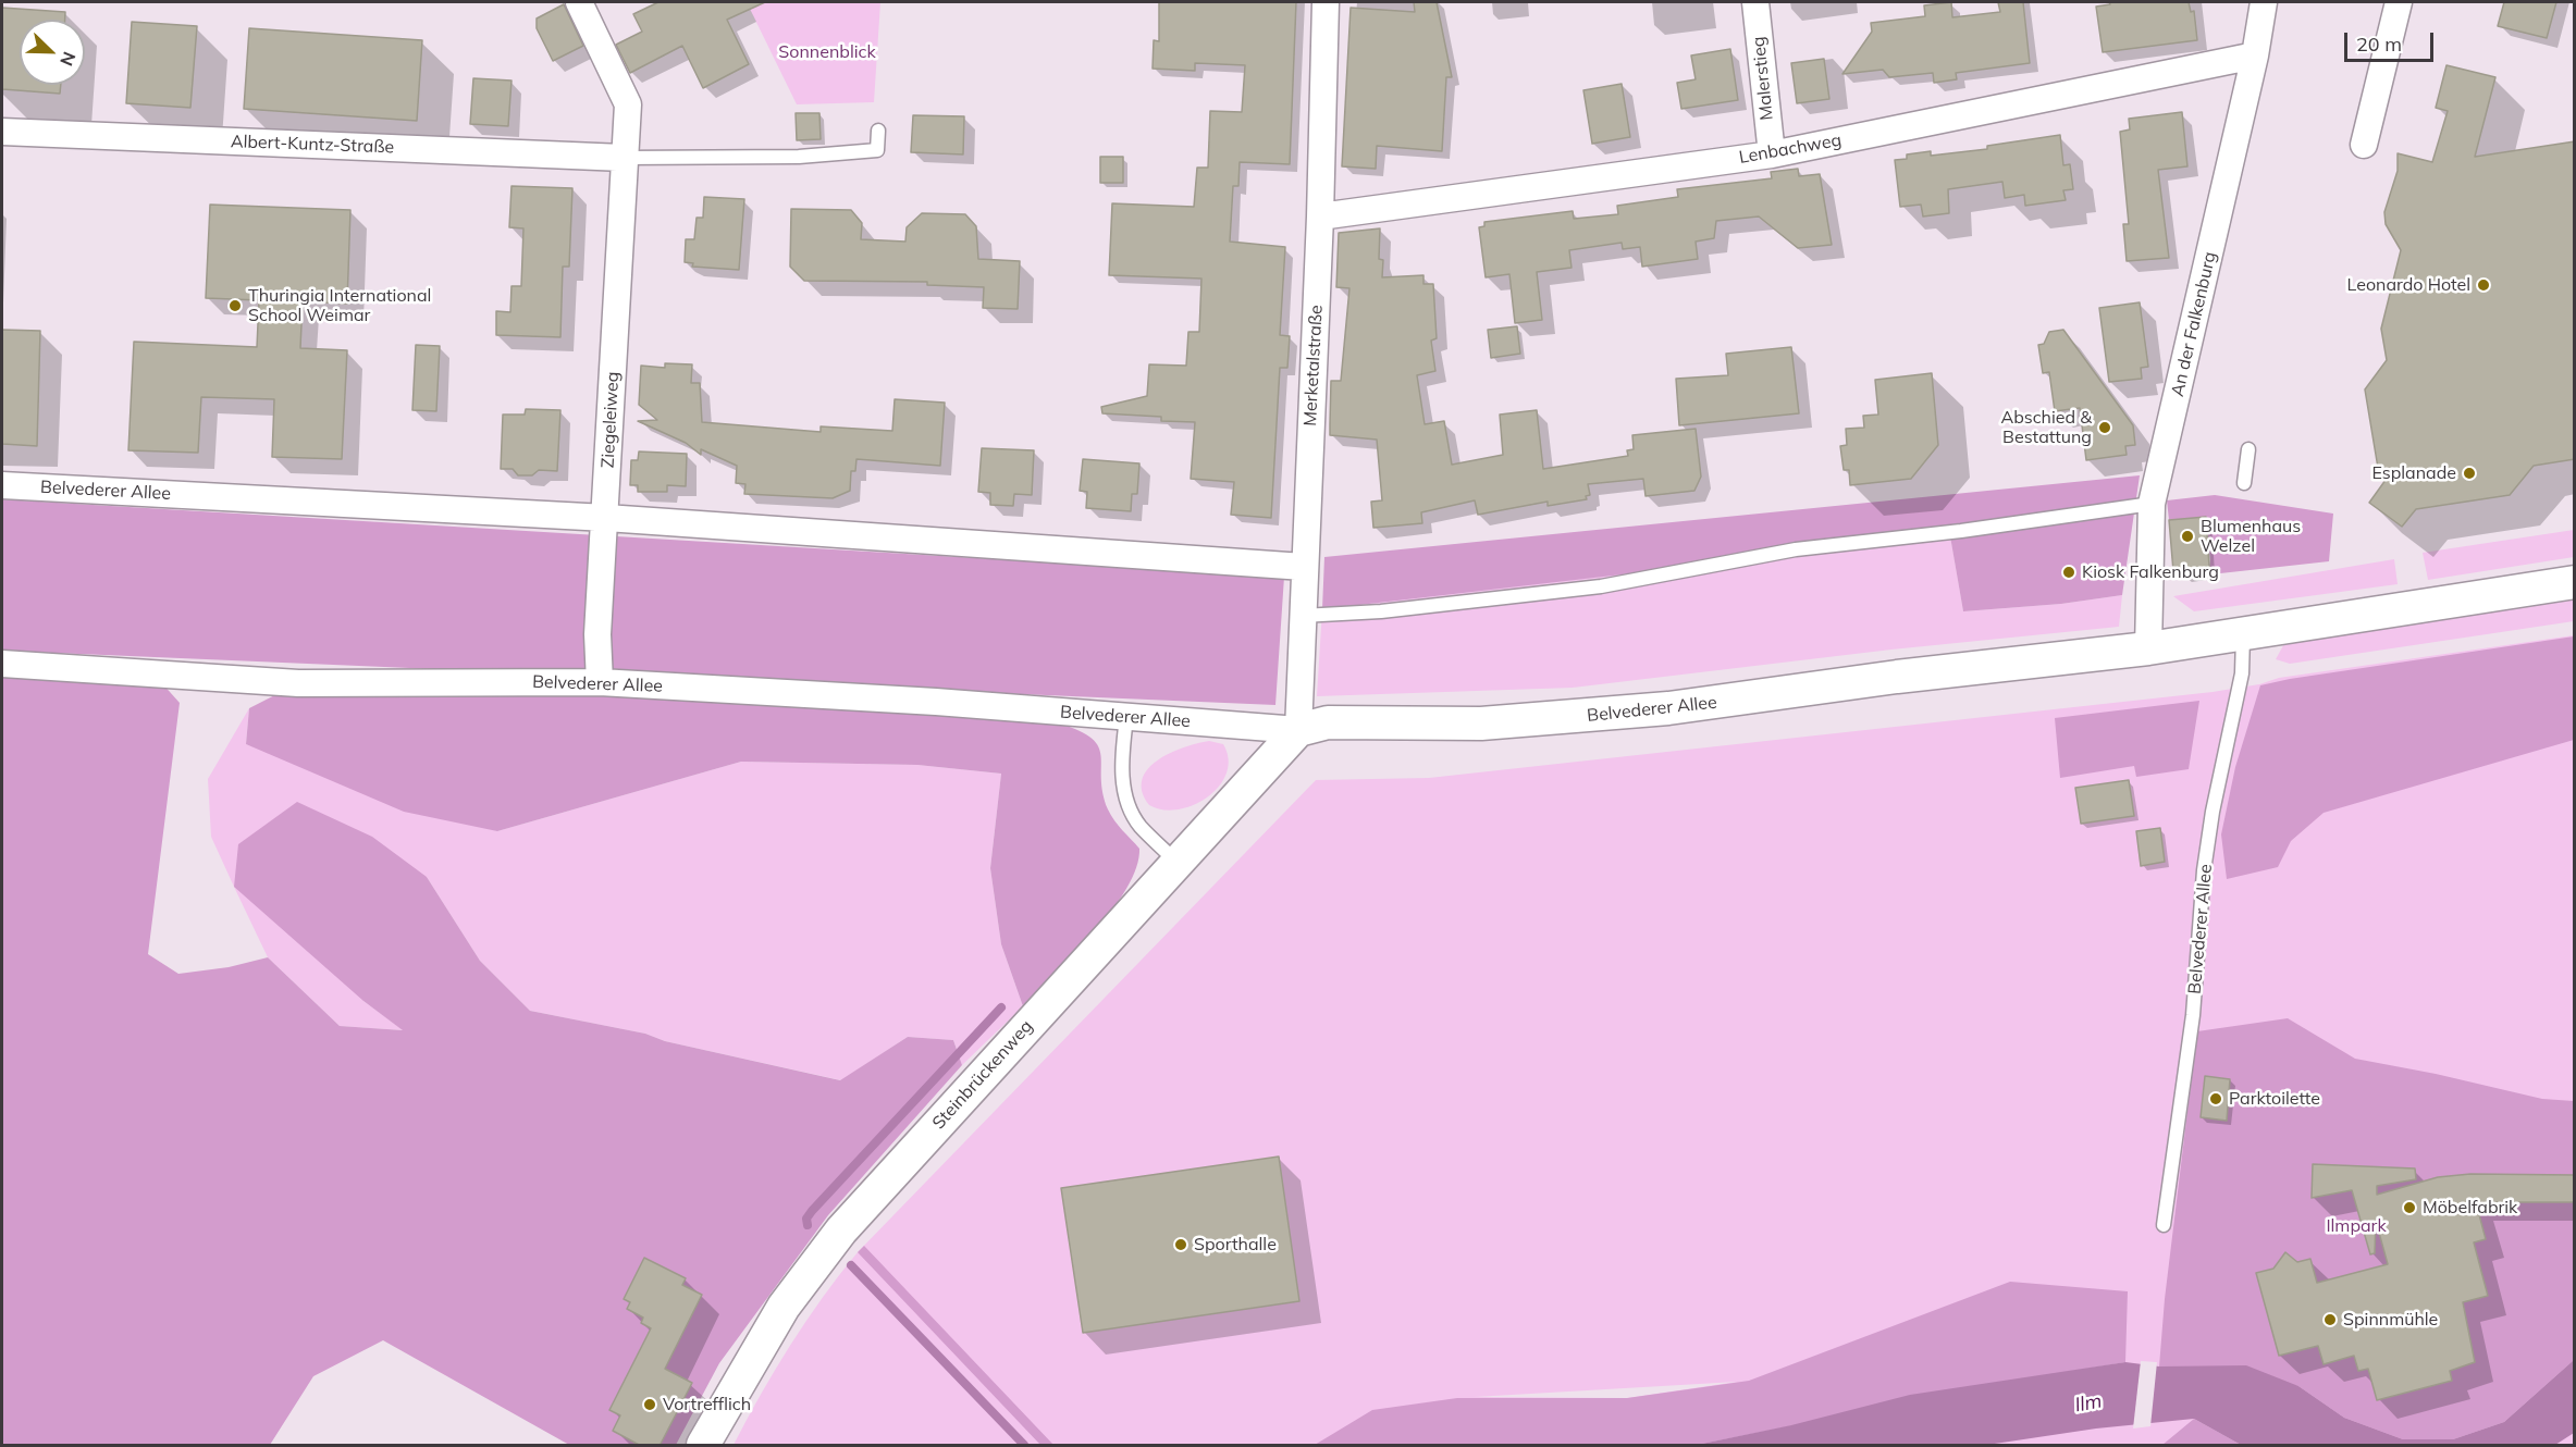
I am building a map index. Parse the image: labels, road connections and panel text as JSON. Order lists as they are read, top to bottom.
{
  "streets": {
    "street": [
      "Malerstieg",
      "Albert-Kuntz-Straße",
      "Lenbachweg",
      "An der Falkenburg",
      "Merketalstraße",
      "Ziegeleiweg",
      "Belvederer Allee",
      "Steinbrückenweg"
    ]
  },
  "crossings": [
    ["Malerstieg", "Lenbachweg"],
    ["Albert-Kuntz-Straße", "Ziegeleiweg"],
    ["Lenbachweg", "An der Falkenburg"],
    ["Lenbachweg", "Merketalstraße"],
    ["An der Falkenburg", "Belvederer Allee"],
    ["Merketalstraße", "Belvederer Allee"],
    ["Merketalstraße", "Steinbrückenweg"],
    ["Ziegeleiweg", "Belvederer Allee"],
    ["Belvederer Allee", "Steinbrückenweg"]
  ],
  "water": ["Ilm"],
  "parks": ["Sonnenblick", "Ilmpark"],
  "places": [
    "Leonardo Hotel",
    "Thuringia International School Weimar",
    "Abschied & Bestattung",
    "Esplanade",
    "Blumenhaus Welzel",
    "Kiosk Falkenburg",
    "Parktoilette",
    "Möbelfabrik",
    "Sporthalle",
    "Spinnmühle",
    "Vortrefflich"
  ],
  "scale_bar": "20 m",
  "north": "bottom right"
}
